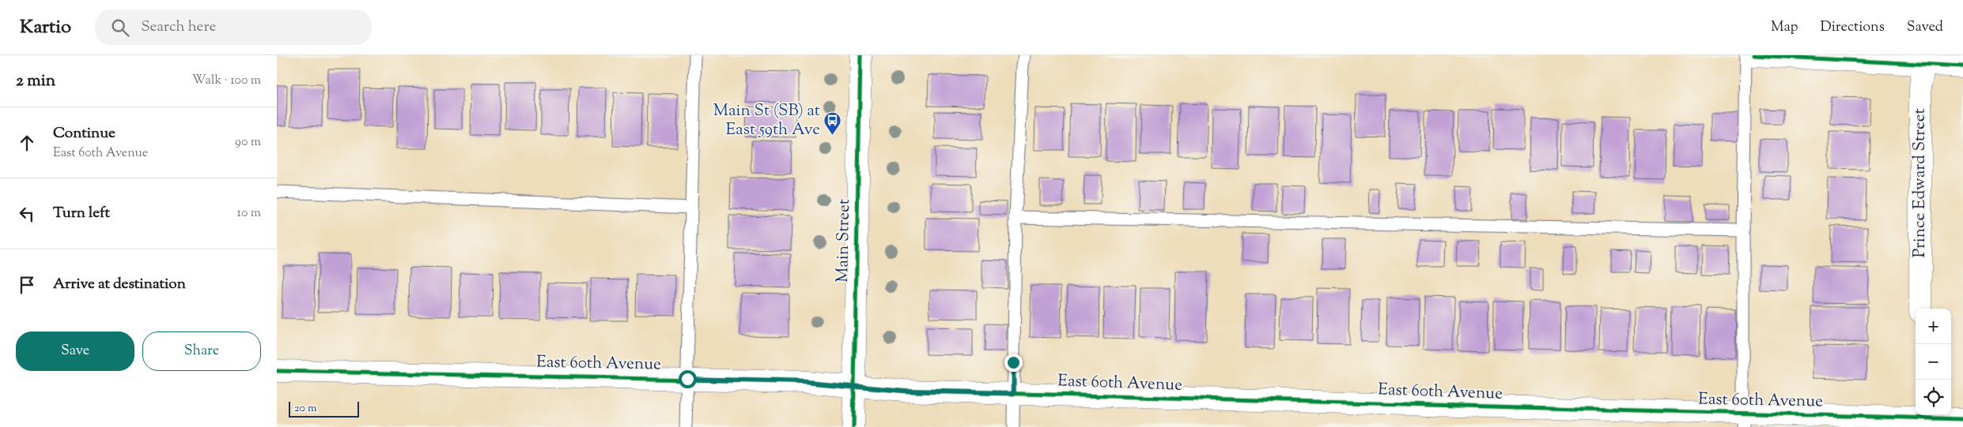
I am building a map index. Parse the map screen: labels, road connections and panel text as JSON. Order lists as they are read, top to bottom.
{
  "streets": {
    "street": ["Prince Edward Street", "Main Street", "East 60th Avenue"]
  },
  "crossings": [
    ["Main Street", "East 60th Avenue"]
  ],
  "places": {
    "bus stop": ["Main St (SB) at East 59th Ave"]
  },
  "scale_bar": "20 m",
  "page": {
    "header": "Kartio",
    "search": "Search here",
    "nav": ["Map", "Directions", "Saved"],
    "heading": ["2 min", "Walk · 100 m"],
    "list": [
      ["Continue", "East 60th Avenue", "90 m"],
      ["Turn left", "10 m"],
      "Arrive at destination"
    ],
    "map_buttons": ["+", "−"],
    "buttons": ["Save", "Share"],
    "scale": "20 m"
  }
}
